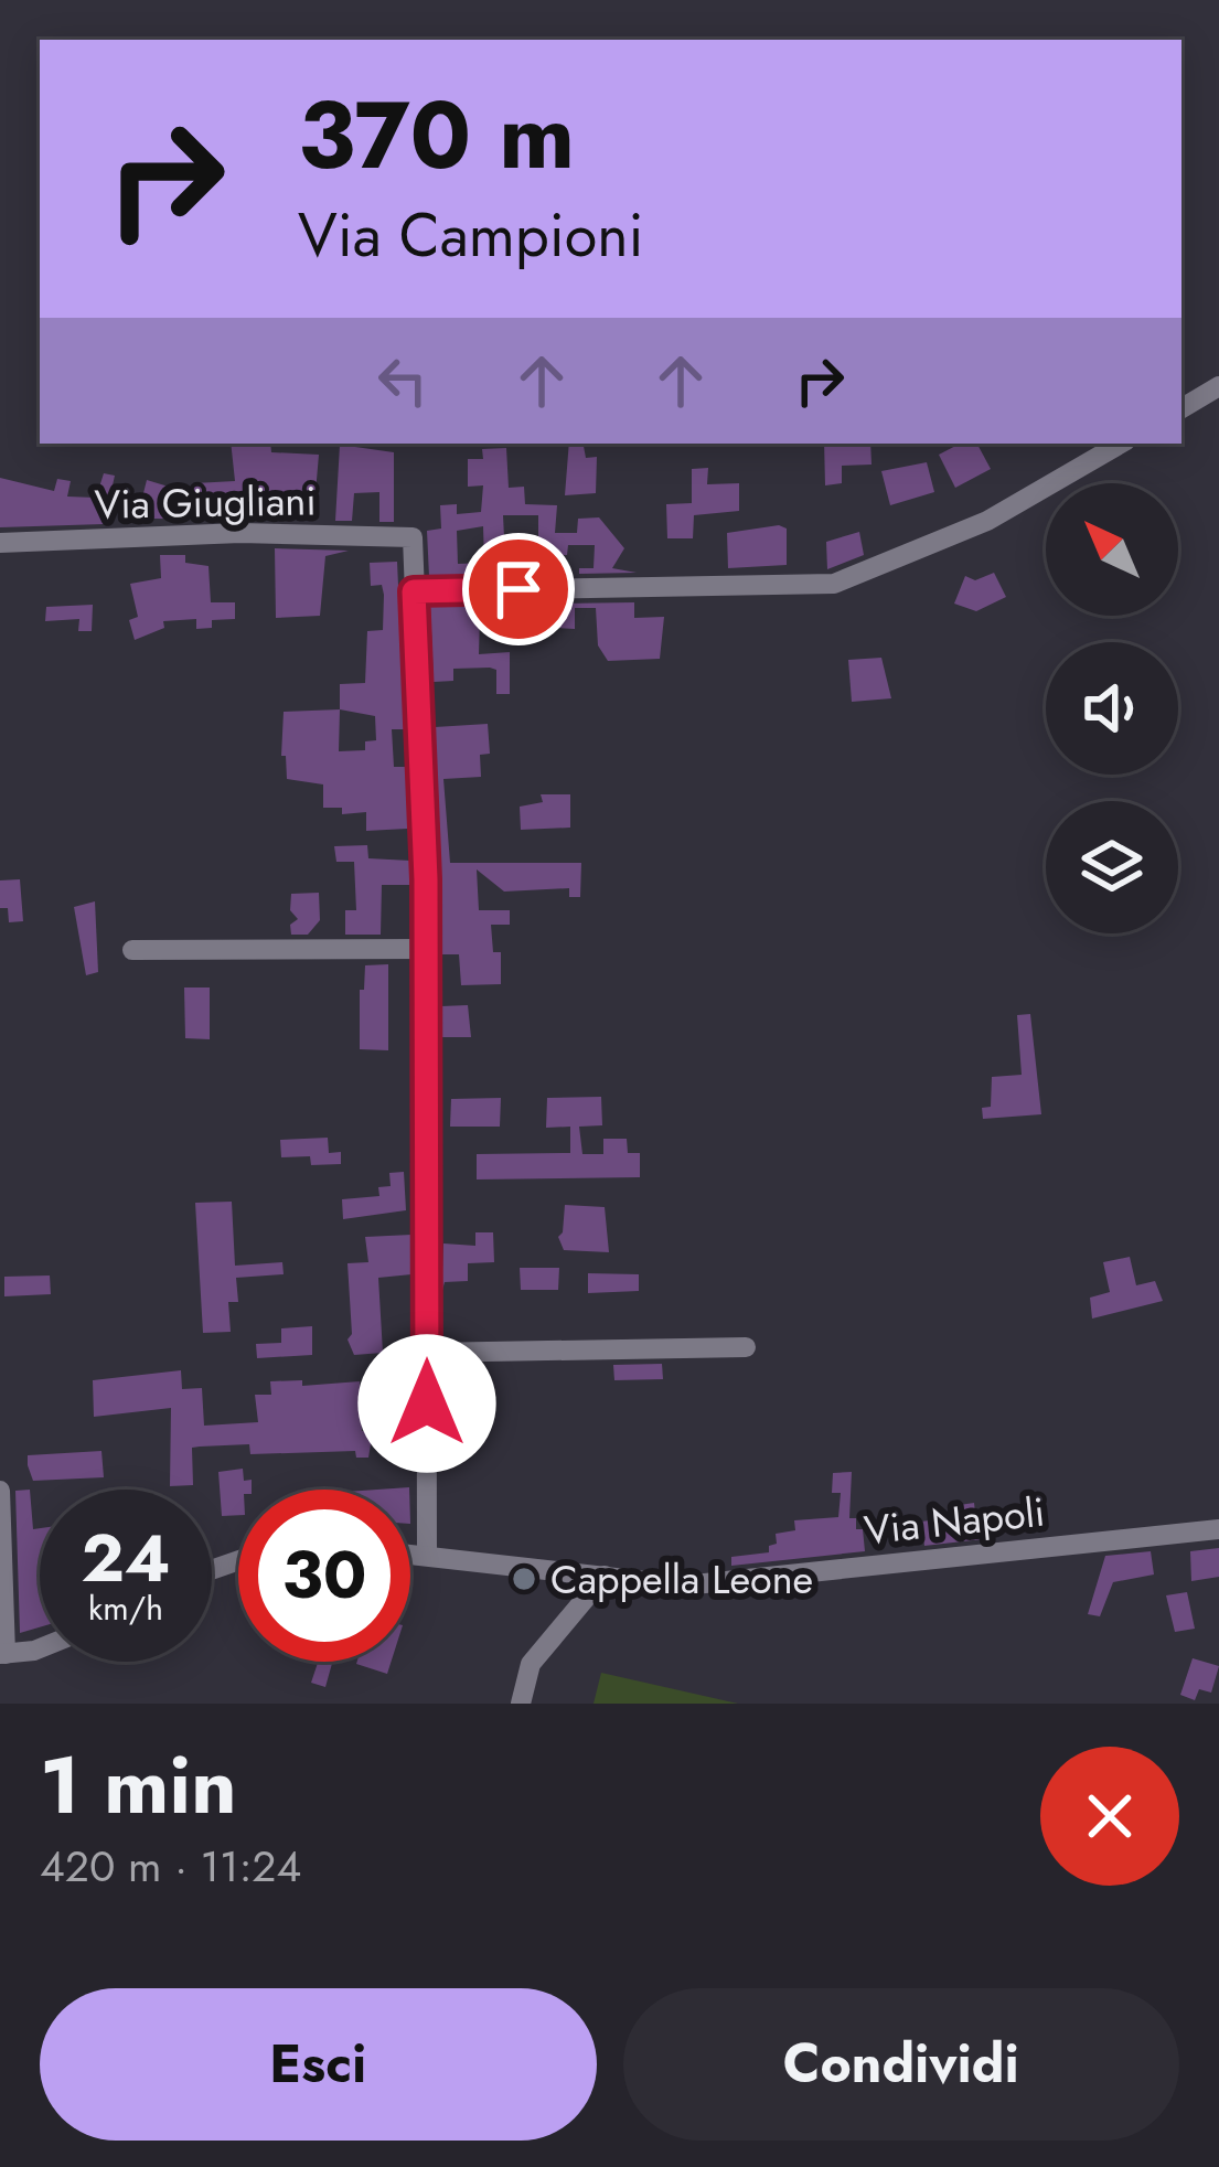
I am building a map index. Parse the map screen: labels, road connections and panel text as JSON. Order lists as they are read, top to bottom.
{
  "streets": {
    "street": ["Via Giugliani", "Via Napoli"]
  },
  "places": ["Cappella Leone"],
  "north": "top left",
  "page": {
    "turn": ["370 m", "Via Campioni"],
    "speed": "24 km/h",
    "limit": "30",
    "heading": ["1 min", "420 m · 11:24"],
    "buttons": ["Esci", "Condividi"]
  }
}
